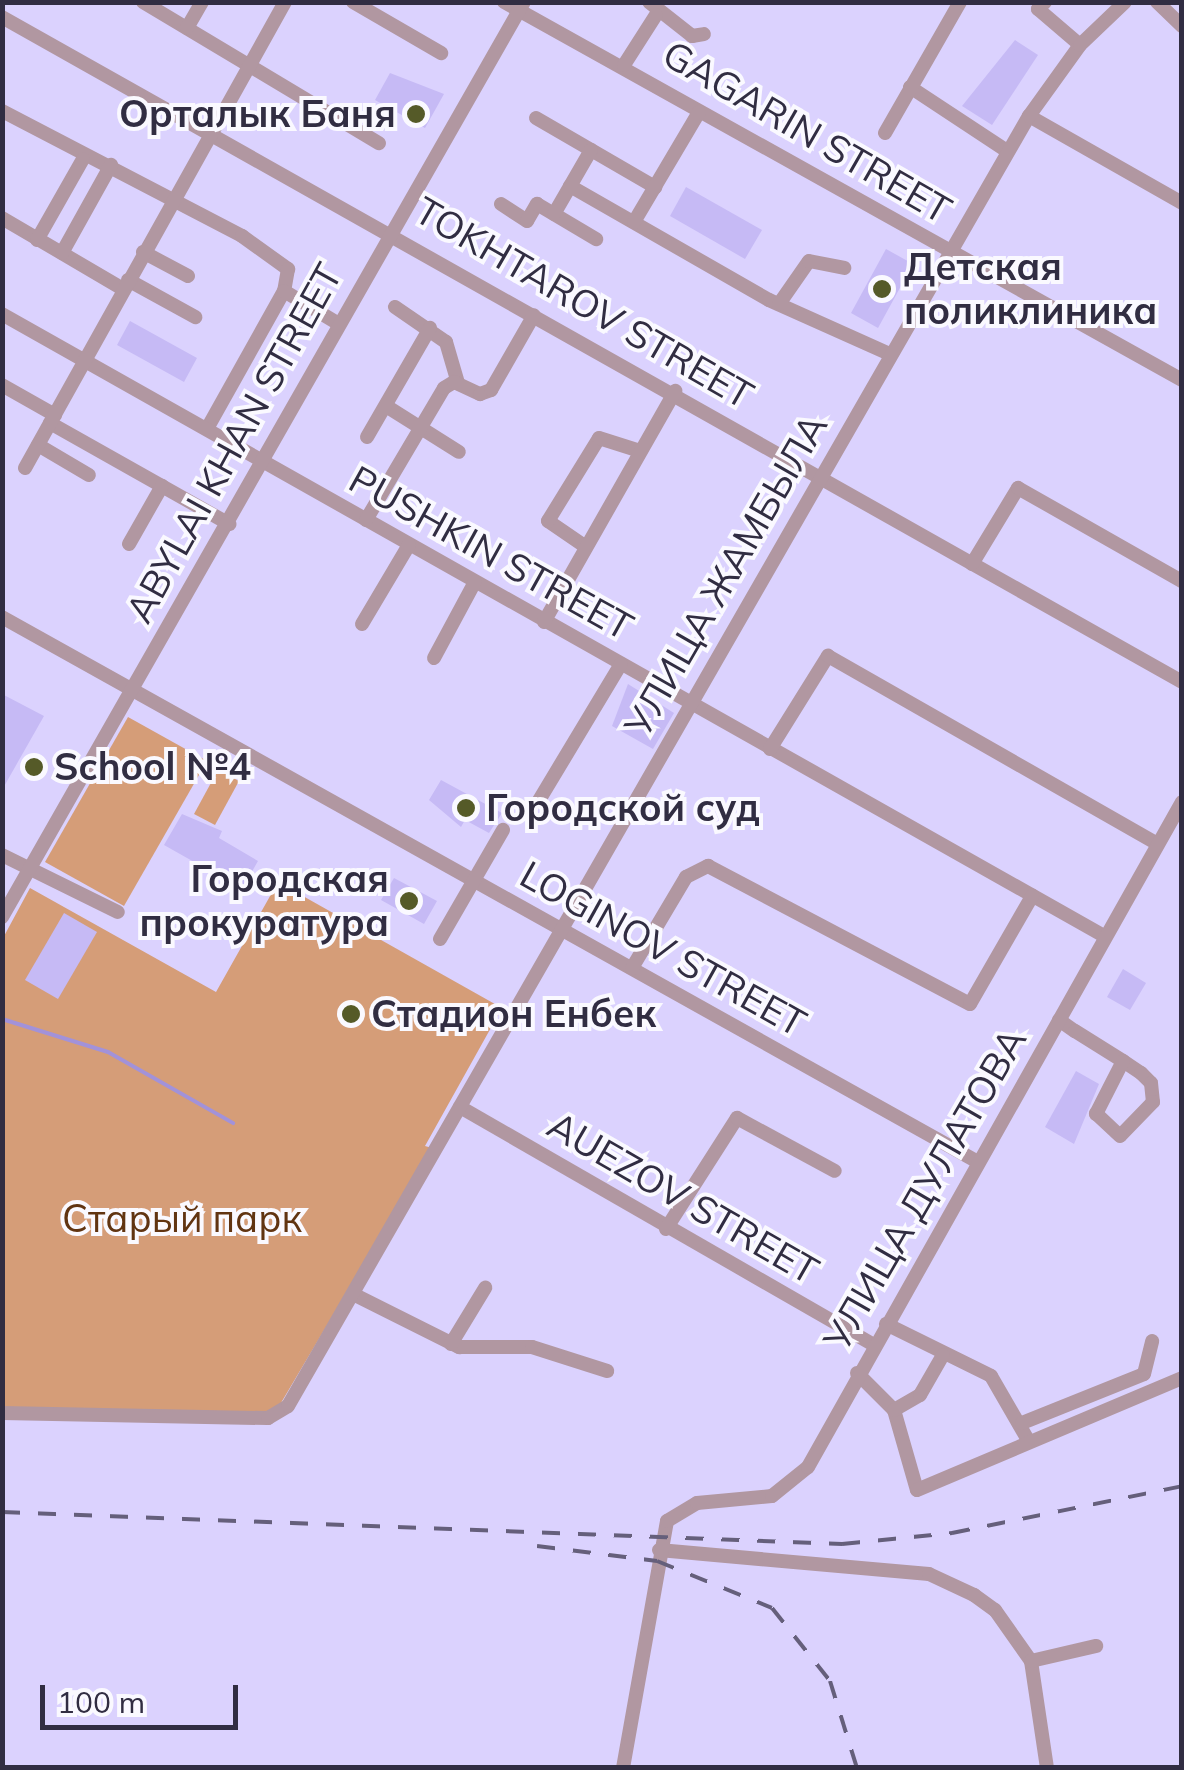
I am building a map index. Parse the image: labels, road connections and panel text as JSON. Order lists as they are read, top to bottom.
{
  "streets": {
    "street": [
      "GAGARIN STREET",
      "TOKHTAROV STREET",
      "ABYLAI KHAN STREET",
      "PUSHKIN STREET",
      "УЛИЦА ЖАМБЫЛА",
      "LOGINOV STREET",
      "УЛИЦА ДУЛАТОВА",
      "AUEZOV STREET"
    ]
  },
  "crossings": [
    ["GAGARIN STREET", "ABYLAI KHAN STREET"],
    ["GAGARIN STREET", "УЛИЦА ЖАМБЫЛА"],
    ["TOKHTAROV STREET", "ABYLAI KHAN STREET"],
    ["TOKHTAROV STREET", "УЛИЦА ЖАМБЫЛА"],
    ["ABYLAI KHAN STREET", "PUSHKIN STREET"],
    ["ABYLAI KHAN STREET", "LOGINOV STREET"],
    ["PUSHKIN STREET", "УЛИЦА ЖАМБЫЛА"],
    ["PUSHKIN STREET", "УЛИЦА ДУЛАТОВА"],
    ["УЛИЦА ЖАМБЫЛА", "LOGINOV STREET"],
    ["УЛИЦА ЖАМБЫЛА", "AUEZOV STREET"],
    ["LOGINOV STREET", "УЛИЦА ДУЛАТОВА"],
    ["УЛИЦА ДУЛАТОВА", "AUEZOV STREET"]
  ],
  "parks": ["Старый парк"],
  "places": [
    "Орталык Баня",
    "Детская поликлиника",
    "School №4",
    "Городской суд",
    "Городская прокуратура",
    "Стадион Енбек"
  ],
  "scale_bar": "100 m"
}
